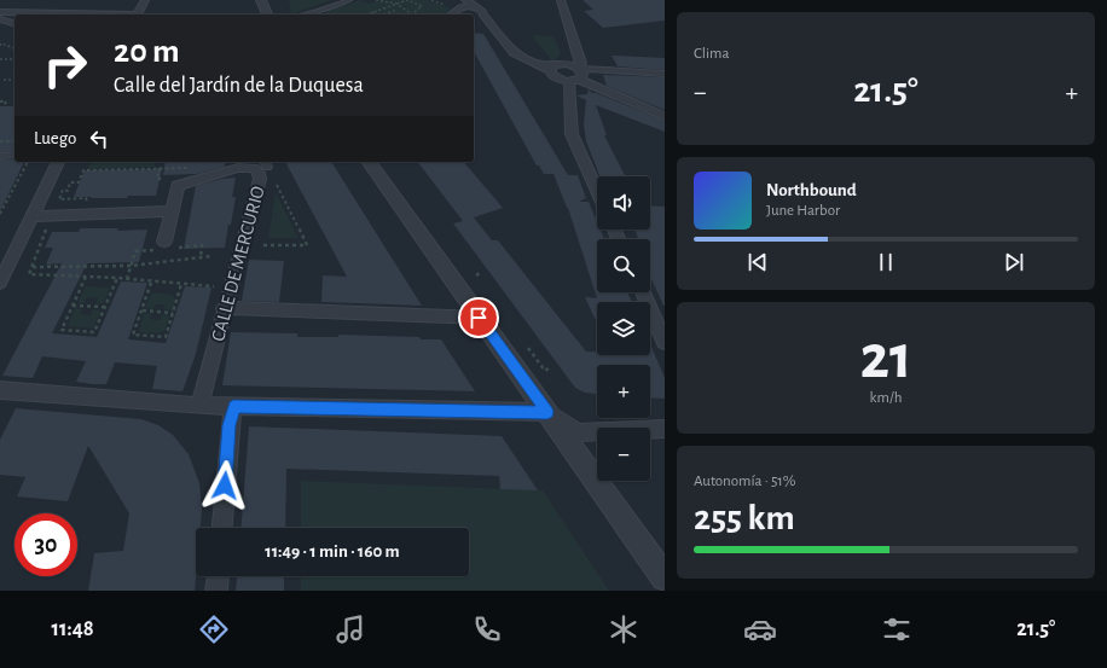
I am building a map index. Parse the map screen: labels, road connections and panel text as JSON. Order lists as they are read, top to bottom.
{
  "streets": {
    "street": ["CALLE DE MERCURIO"]
  },
  "page": {
    "tile": [
      "Clima",
      ["21", "km/h"],
      ["Autonomía · 51%", "255 km"]
    ],
    "turn": ["20 m", "Calle del Jardín de la Duquesa"],
    "heat": ["−", "21.5°", "+"],
    "then": "Luego",
    "song": ["Northbound", "June Harbor"],
    "map_buttons": ["+", "−"],
    "limit": "30",
    "trip": "11:49 · 1 min · 160 m",
    "tabs": ["11:48", "21.5°"]
  }
}
